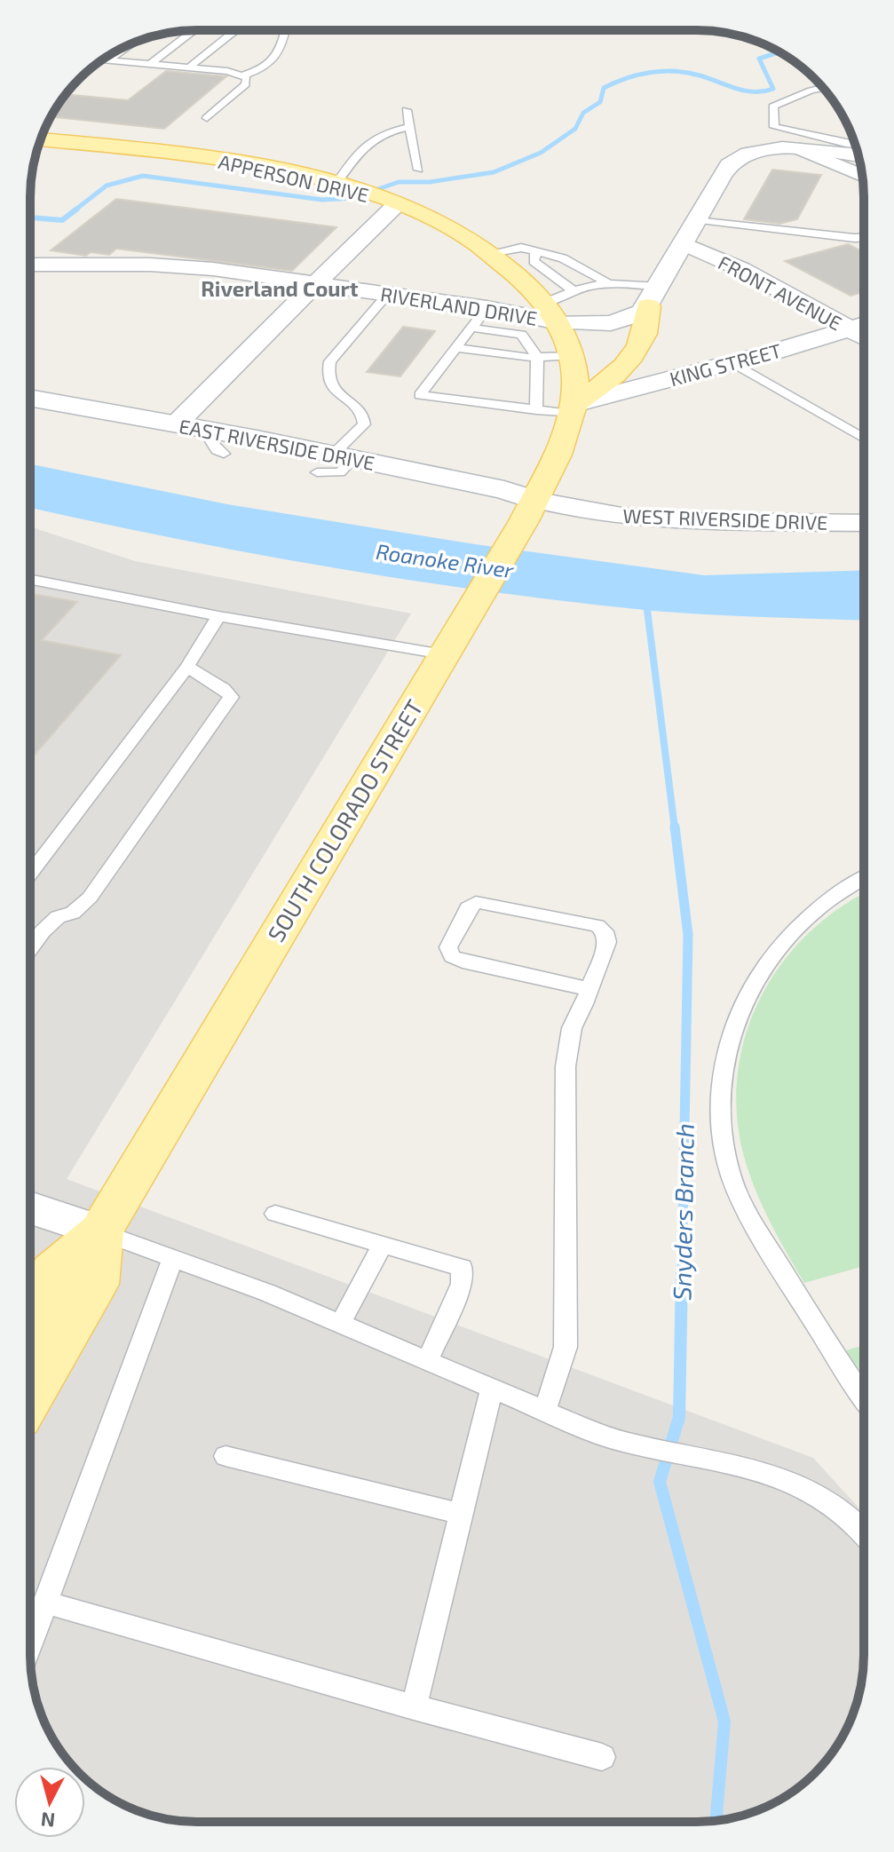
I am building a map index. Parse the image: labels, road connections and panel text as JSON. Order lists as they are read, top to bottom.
{
  "streets": {
    "main road": ["APPERSON DRIVE", "SOUTH COLORADO STREET"],
    "street": [
      "FRONT AVENUE",
      "RIVERLAND DRIVE",
      "KING STREET",
      "EAST RIVERSIDE DRIVE",
      "WEST RIVERSIDE DRIVE"
    ]
  },
  "crossings": [
    ["APPERSON DRIVE", "RIVERLAND DRIVE"],
    ["APPERSON DRIVE", "KING STREET"],
    ["APPERSON DRIVE", "SOUTH COLORADO STREET"],
    ["FRONT AVENUE", "KING STREET"],
    ["KING STREET", "SOUTH COLORADO STREET"],
    ["EAST RIVERSIDE DRIVE", "WEST RIVERSIDE DRIVE"],
    ["EAST RIVERSIDE DRIVE", "SOUTH COLORADO STREET"],
    ["WEST RIVERSIDE DRIVE", "SOUTH COLORADO STREET"]
  ],
  "districts": ["Riverland Court"],
  "water": ["Roanoke River", "Snyders Branch"],
  "north": "bottom"
}
